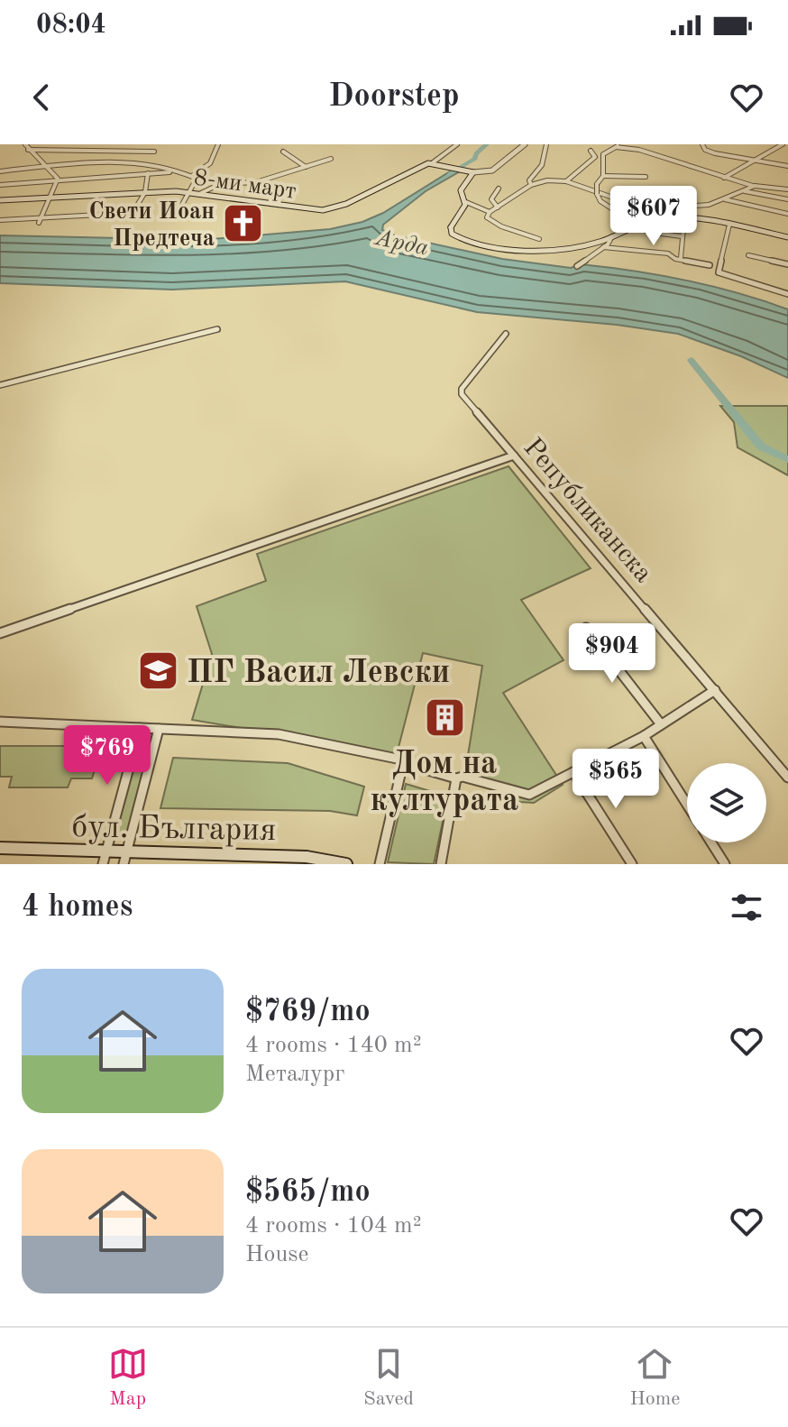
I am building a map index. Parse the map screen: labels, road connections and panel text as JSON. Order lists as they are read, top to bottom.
{
  "streets": {
    "main road": ["8-ми март", "бул. България"],
    "street": ["Републиканска"]
  },
  "water": ["Арда"],
  "places": {
    "church": ["Свети Иоан Предтеча"],
    "school or university": ["ПГ Васил Левски"],
    "building": ["Дом на културата"]
  },
  "page": {
    "status": "08:04",
    "header": "Doorstep",
    "price": [
      "$607",
      "$904",
      "$769",
      "$565"
    ],
    "heading": "4 homes",
    "list": [
      {
        "name": "$769/mo",
        "note": "4 rooms · 140 m² · Металург"
      },
      {
        "name": "$565/mo",
        "note": "4 rooms · 104 m² · House"
      }
    ],
    "tabs": ["Map", "Saved", "Home"]
  }
}
